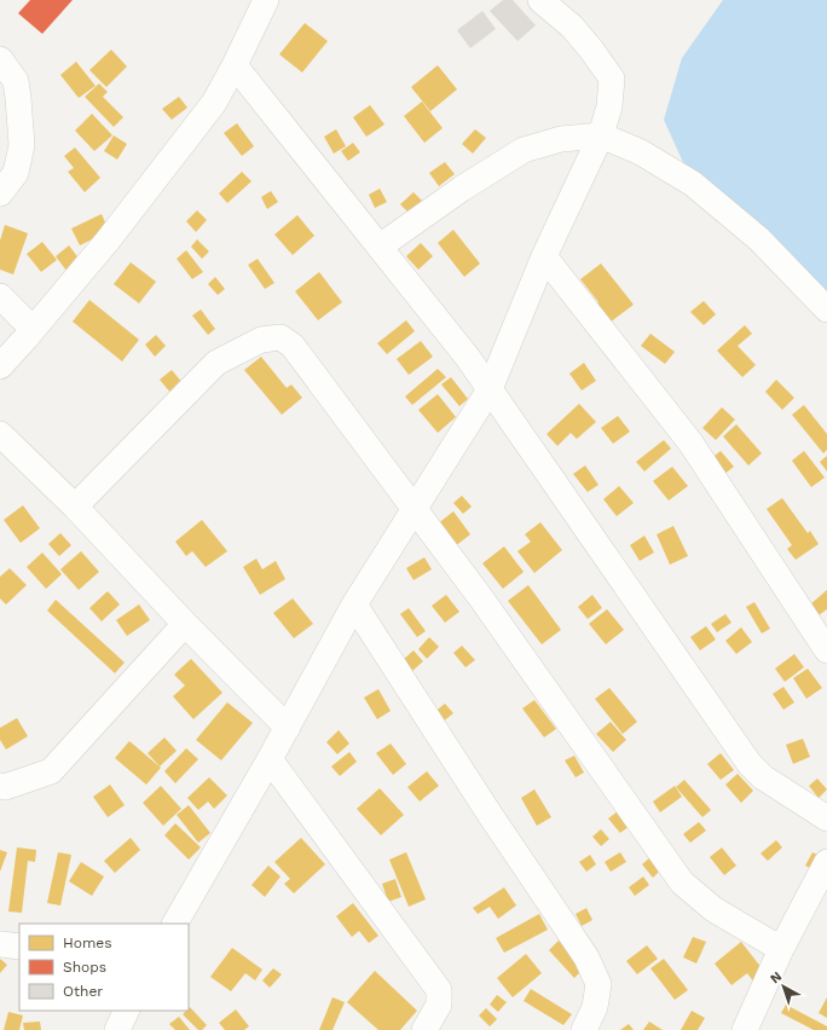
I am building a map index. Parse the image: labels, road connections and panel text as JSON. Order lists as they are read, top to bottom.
{
  "legend": ["Homes", "Shops", "Other"],
  "north": "top left"
}
